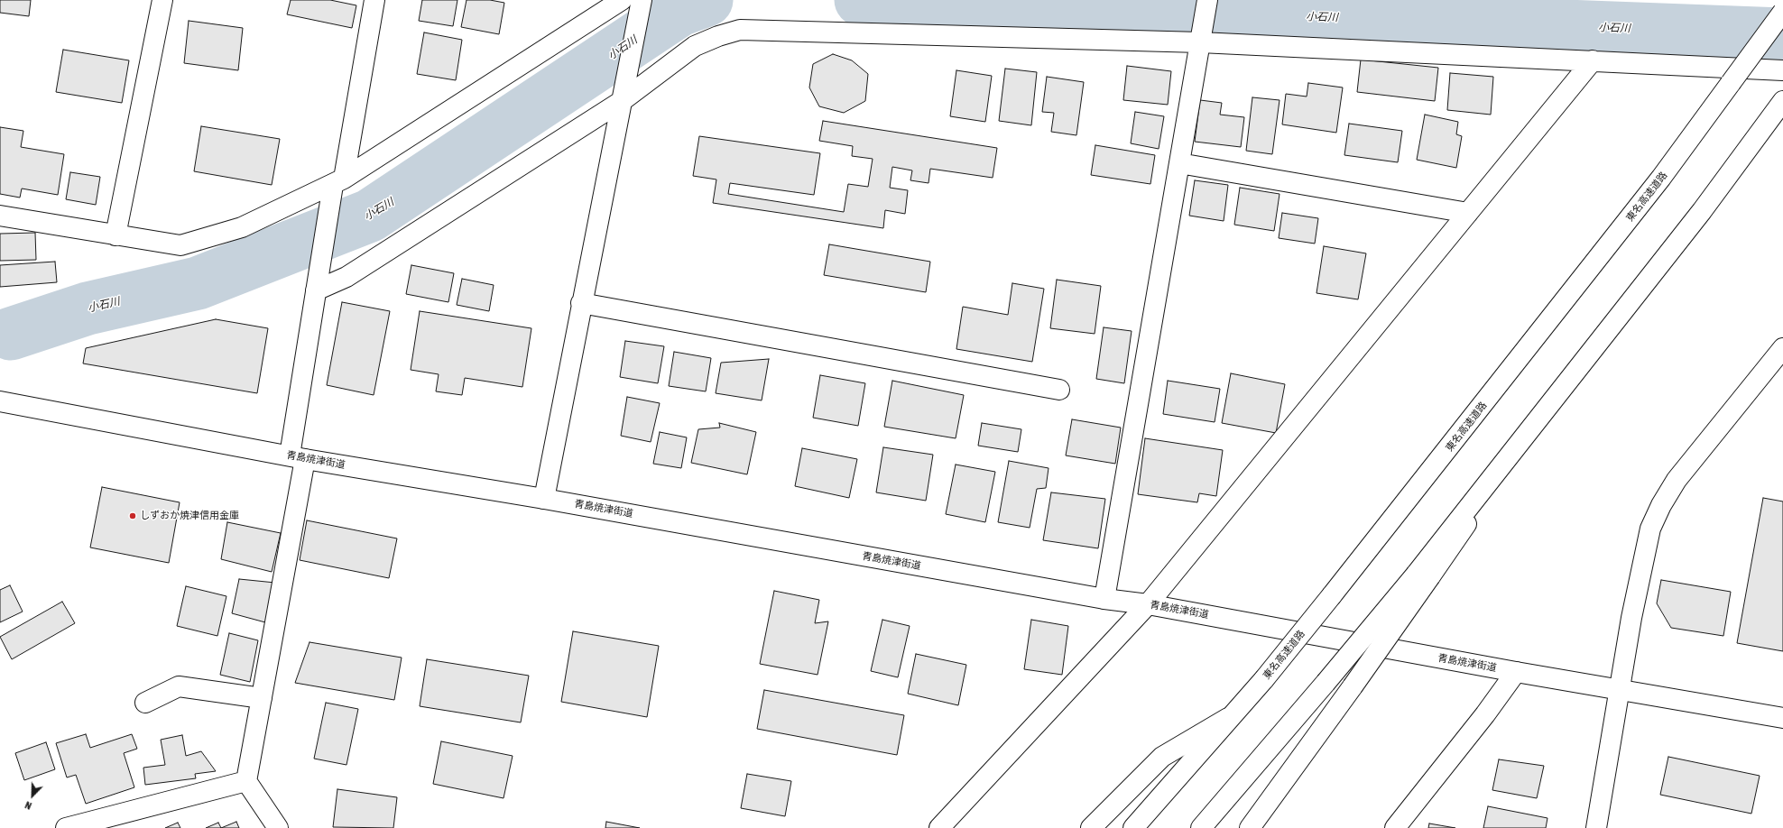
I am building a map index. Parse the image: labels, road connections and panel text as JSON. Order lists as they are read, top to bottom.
{
  "streets": {
    "main road": ["東名高速道路", "青島焼津街道"]
  },
  "water": ["小石川"],
  "places": ["しずおか焼津信用金庫"],
  "north": "bottom left"
}
